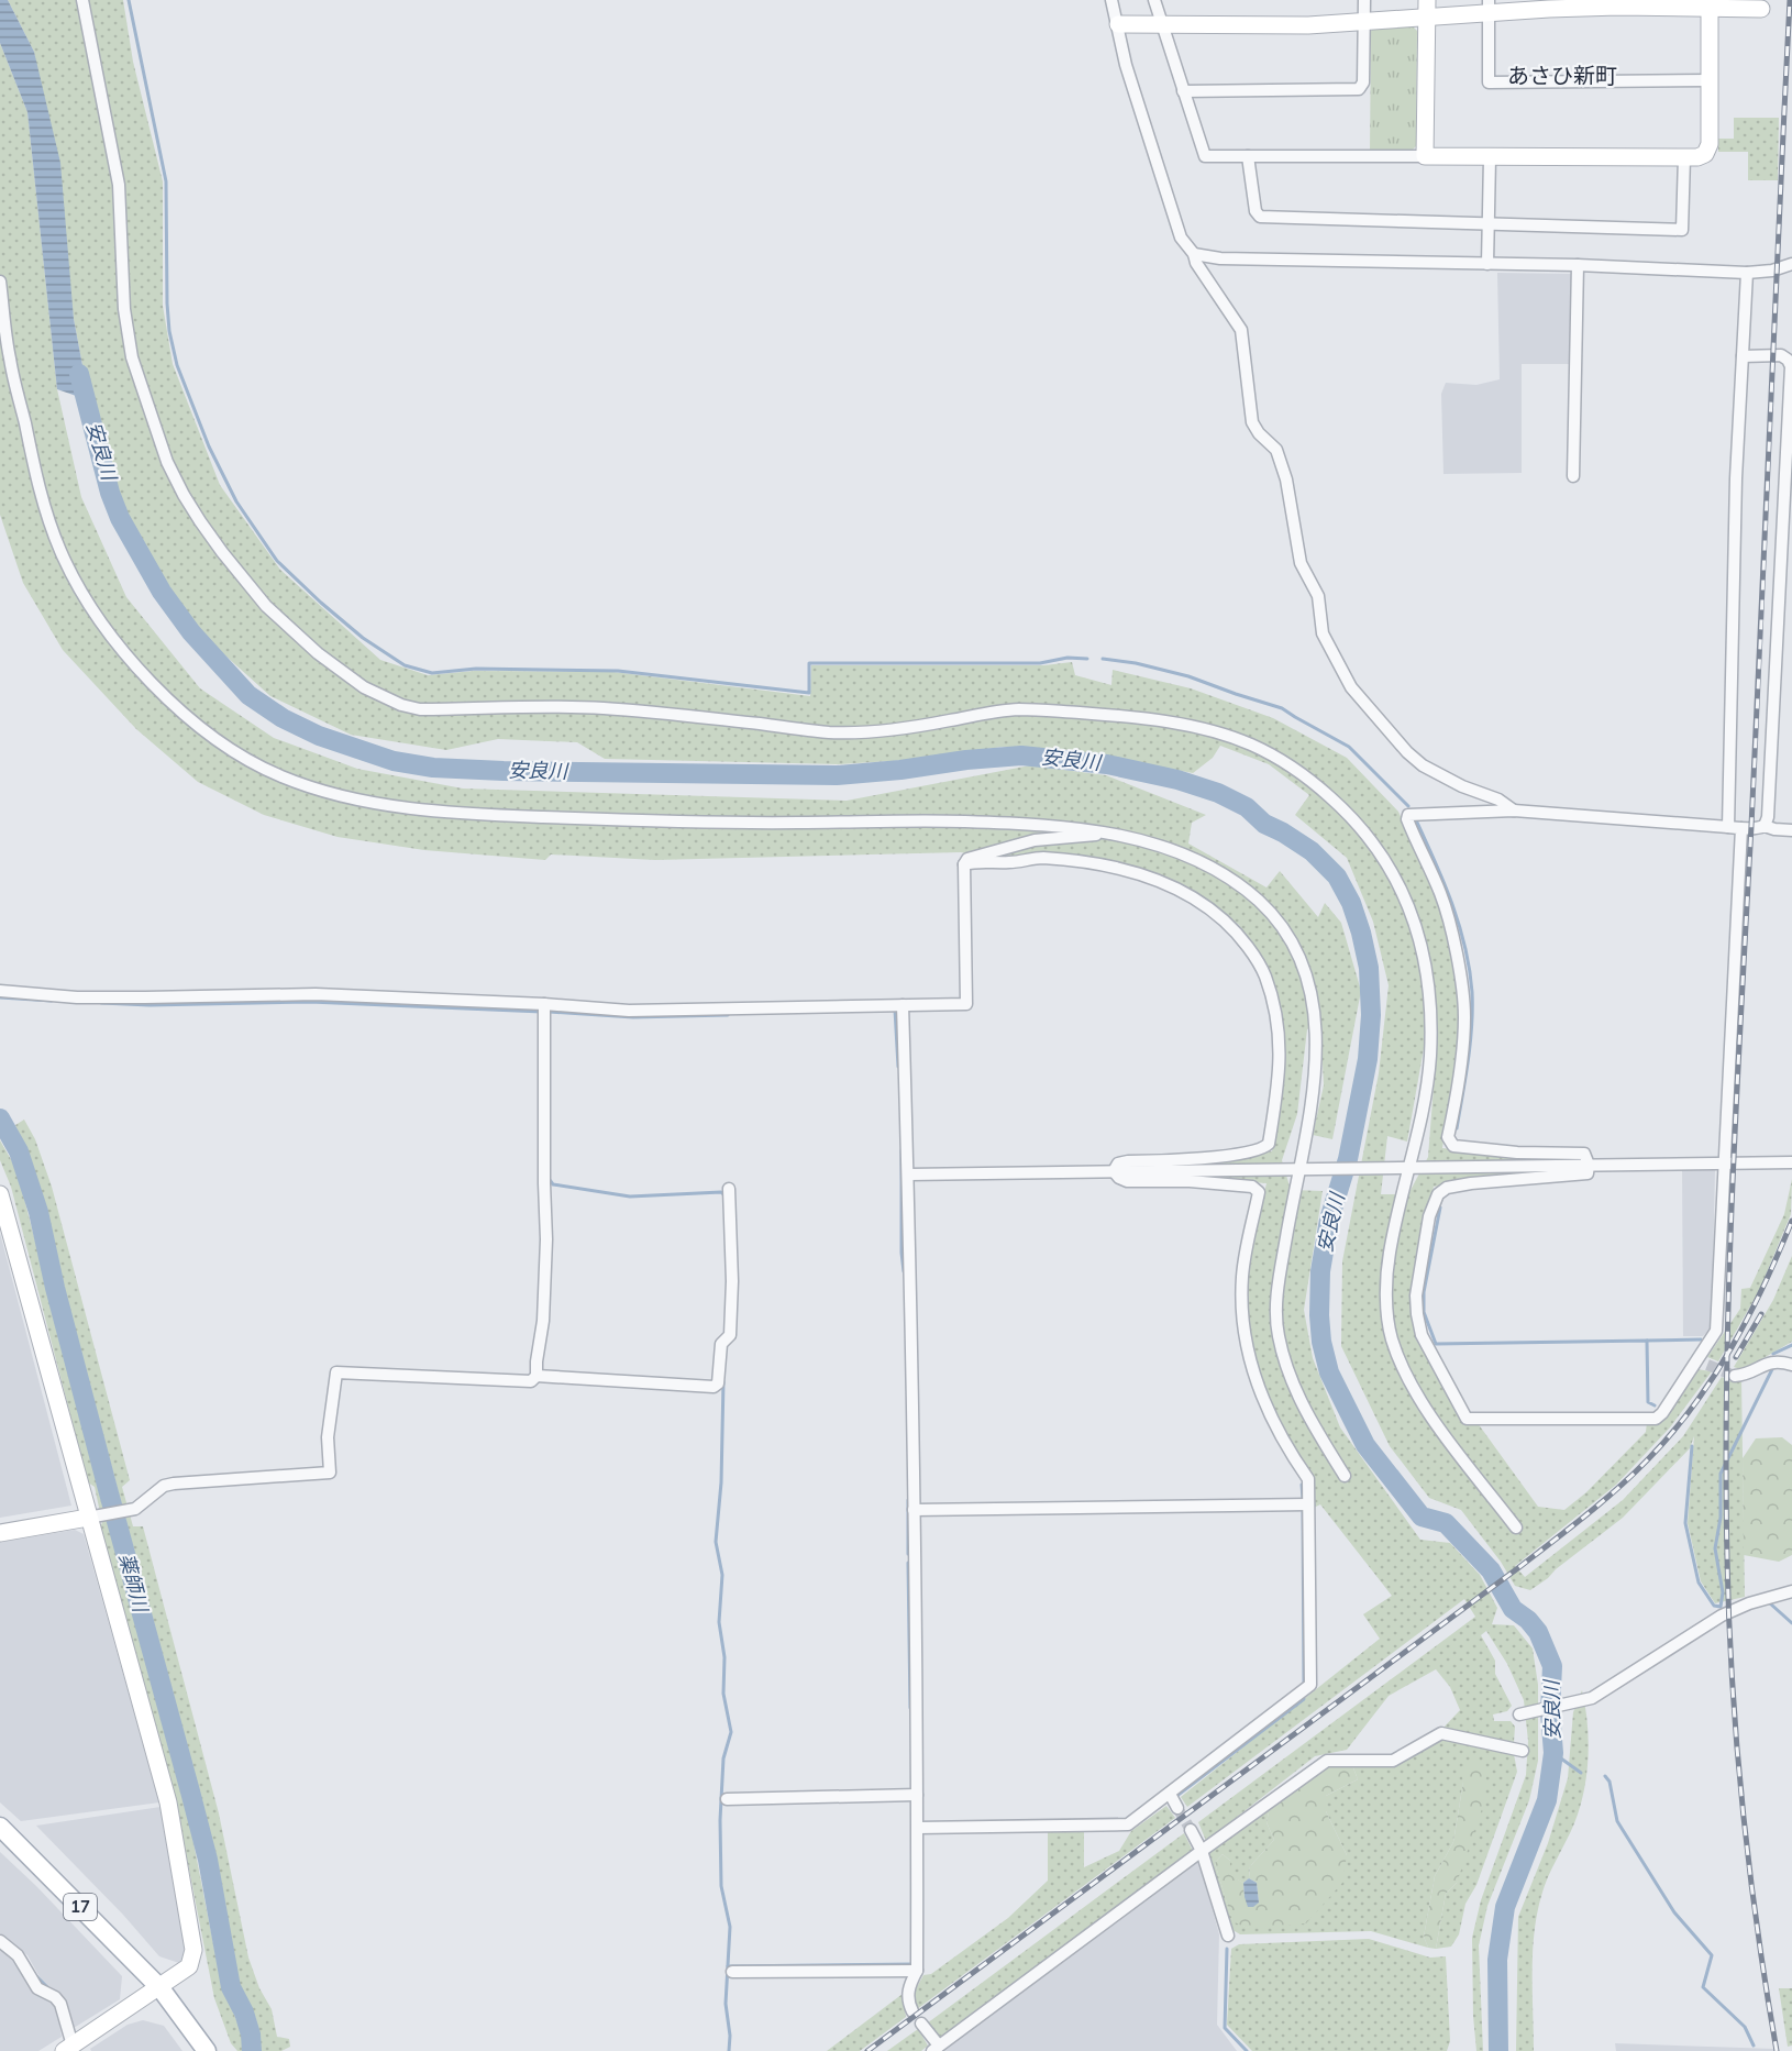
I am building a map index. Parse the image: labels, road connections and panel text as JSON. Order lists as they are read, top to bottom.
{
  "streets": {
    "main road": ["17"]
  },
  "districts": ["あさひ新町"],
  "water": ["安良川", "薬師川"]
}
